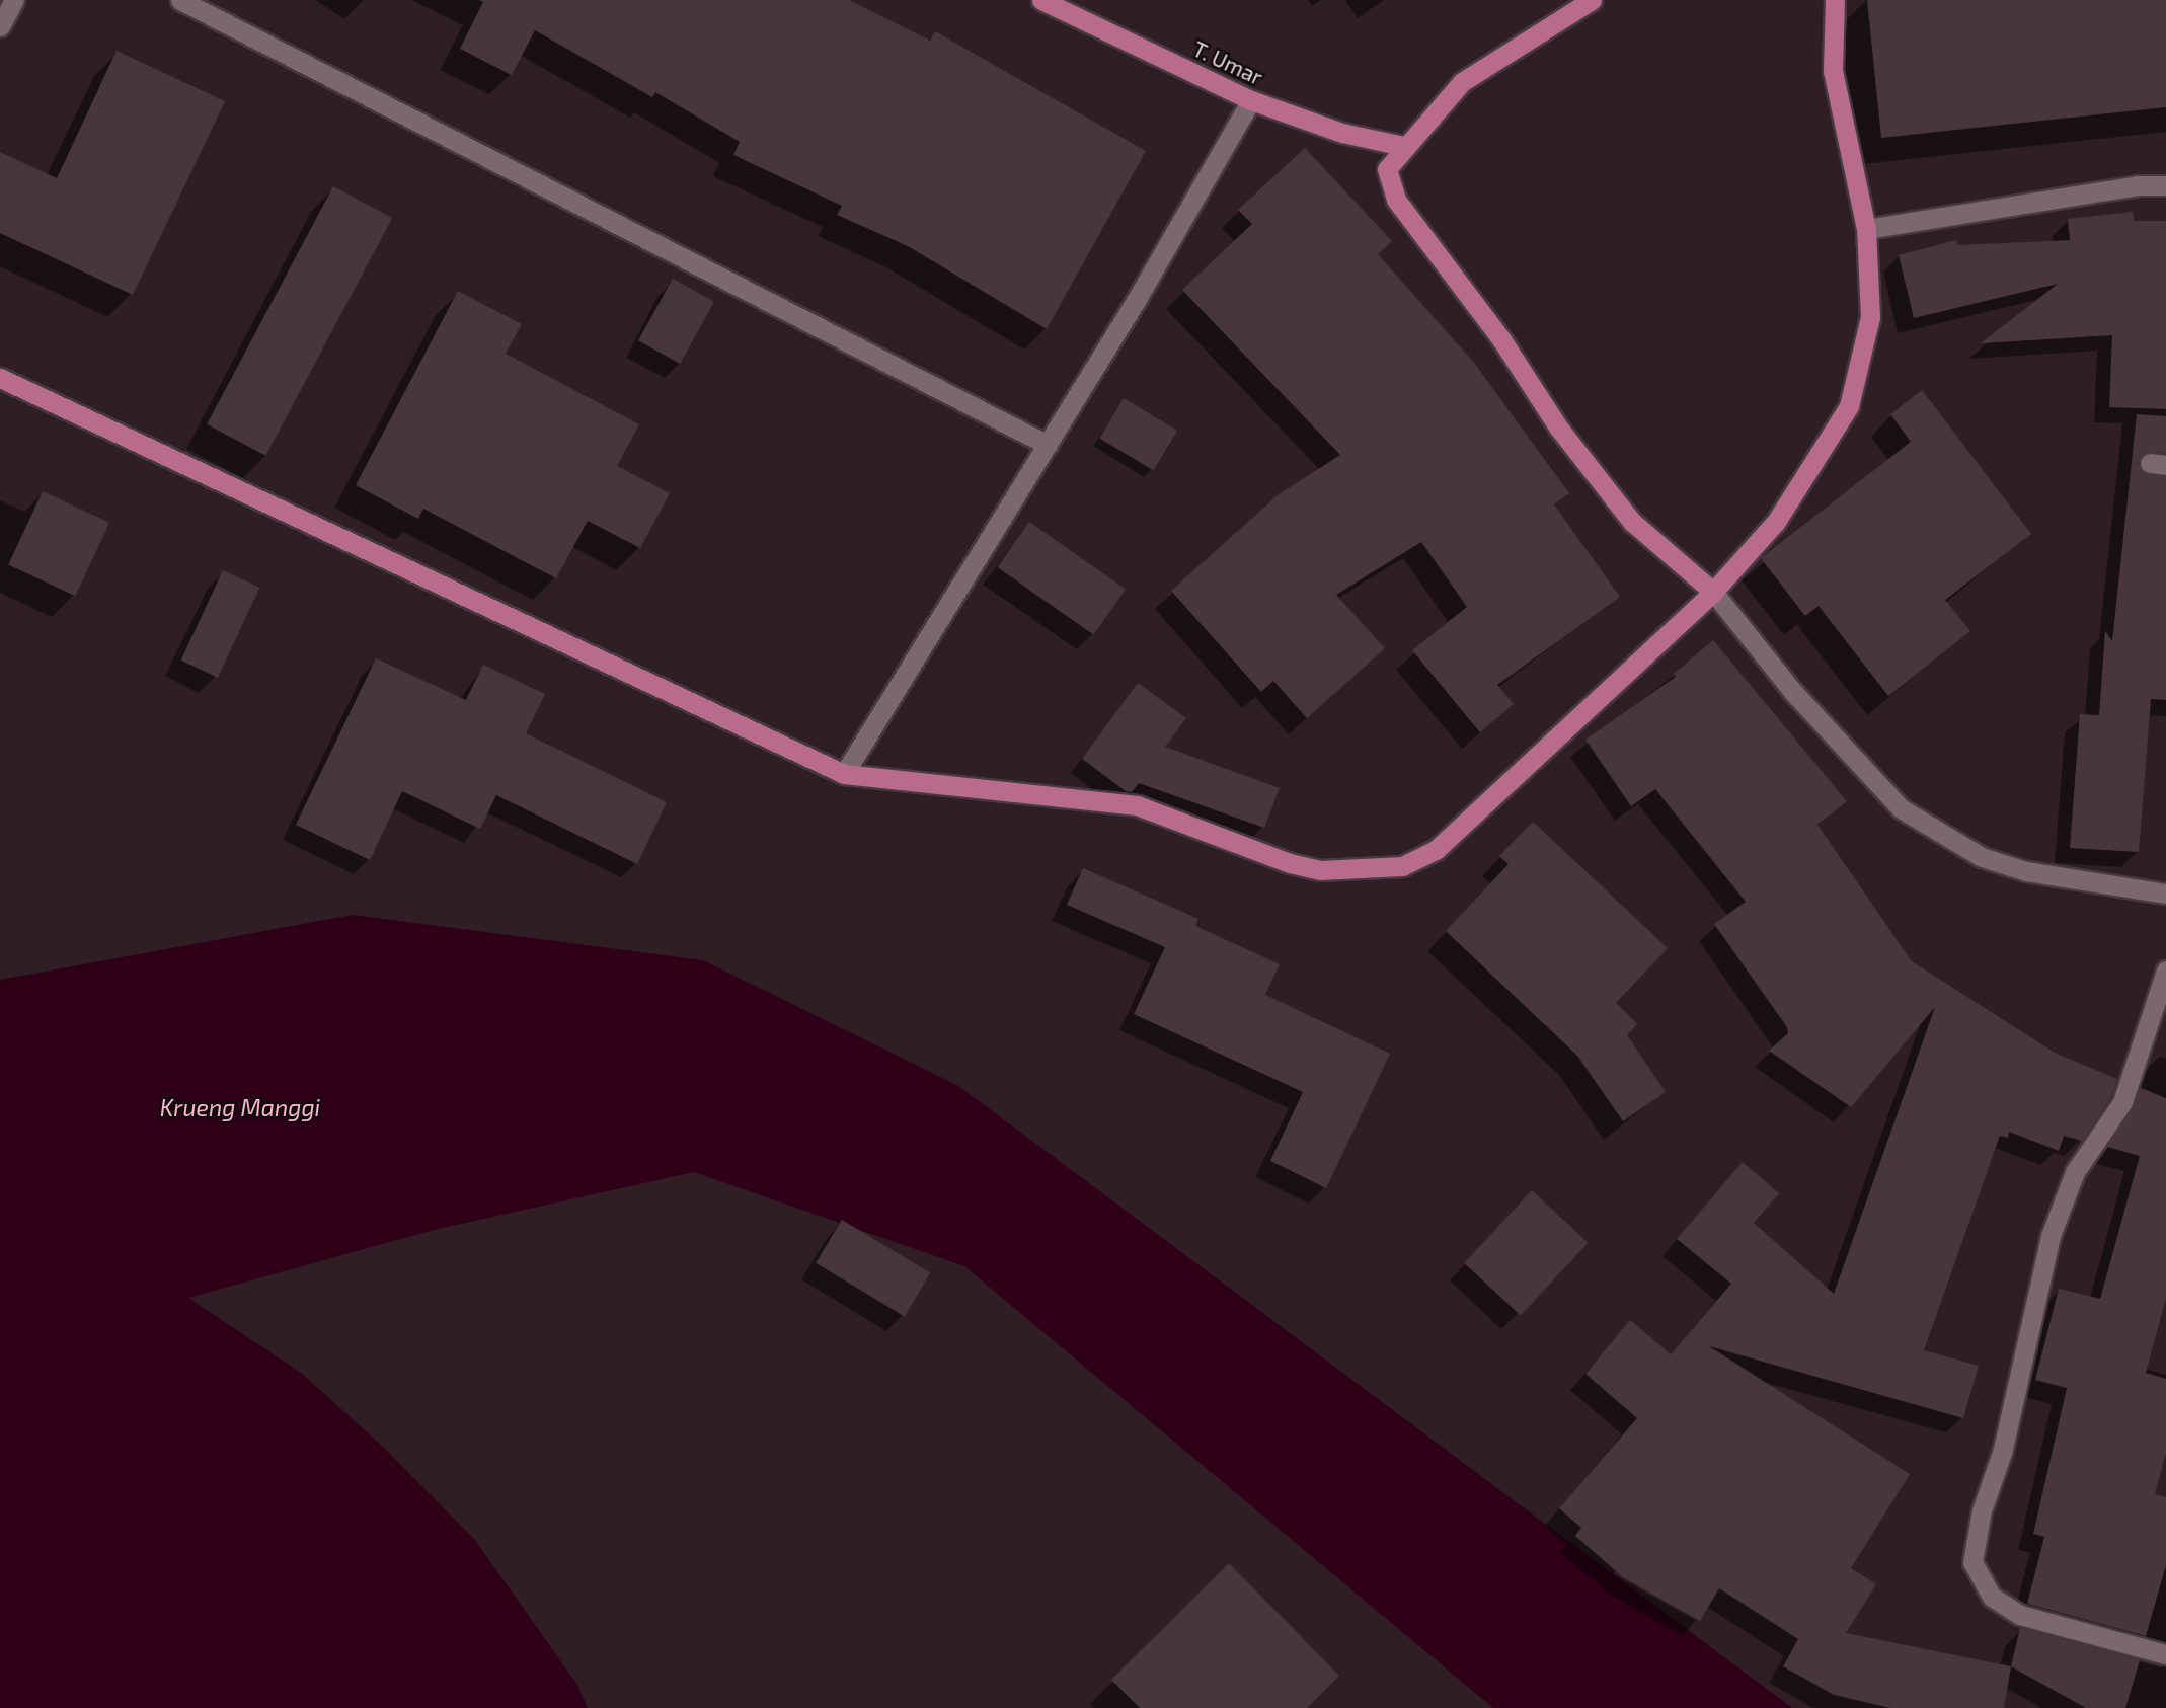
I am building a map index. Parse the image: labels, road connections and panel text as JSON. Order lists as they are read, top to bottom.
{
  "streets": {
    "main road": ["T. Umar"]
  },
  "water": ["Krueng Manggi"]
}
